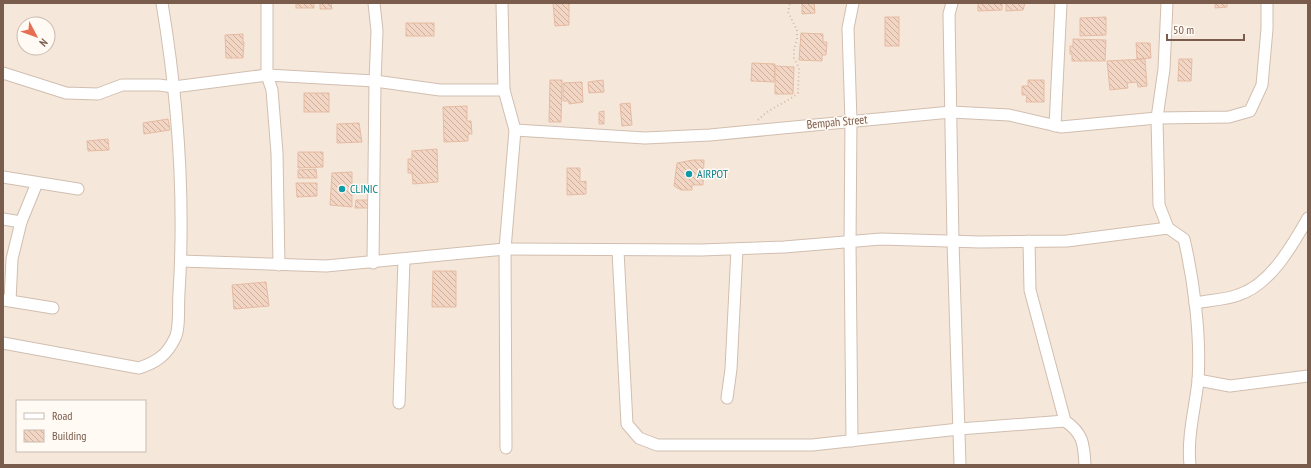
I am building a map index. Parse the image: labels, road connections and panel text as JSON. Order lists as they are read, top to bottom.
{
  "streets": {
    "street": ["Bempah Street"]
  },
  "places": ["AIRPOT", "CLINIC"],
  "legend": ["Road", "Building"],
  "scale_bar": "50 m",
  "north": "bottom right"
}
